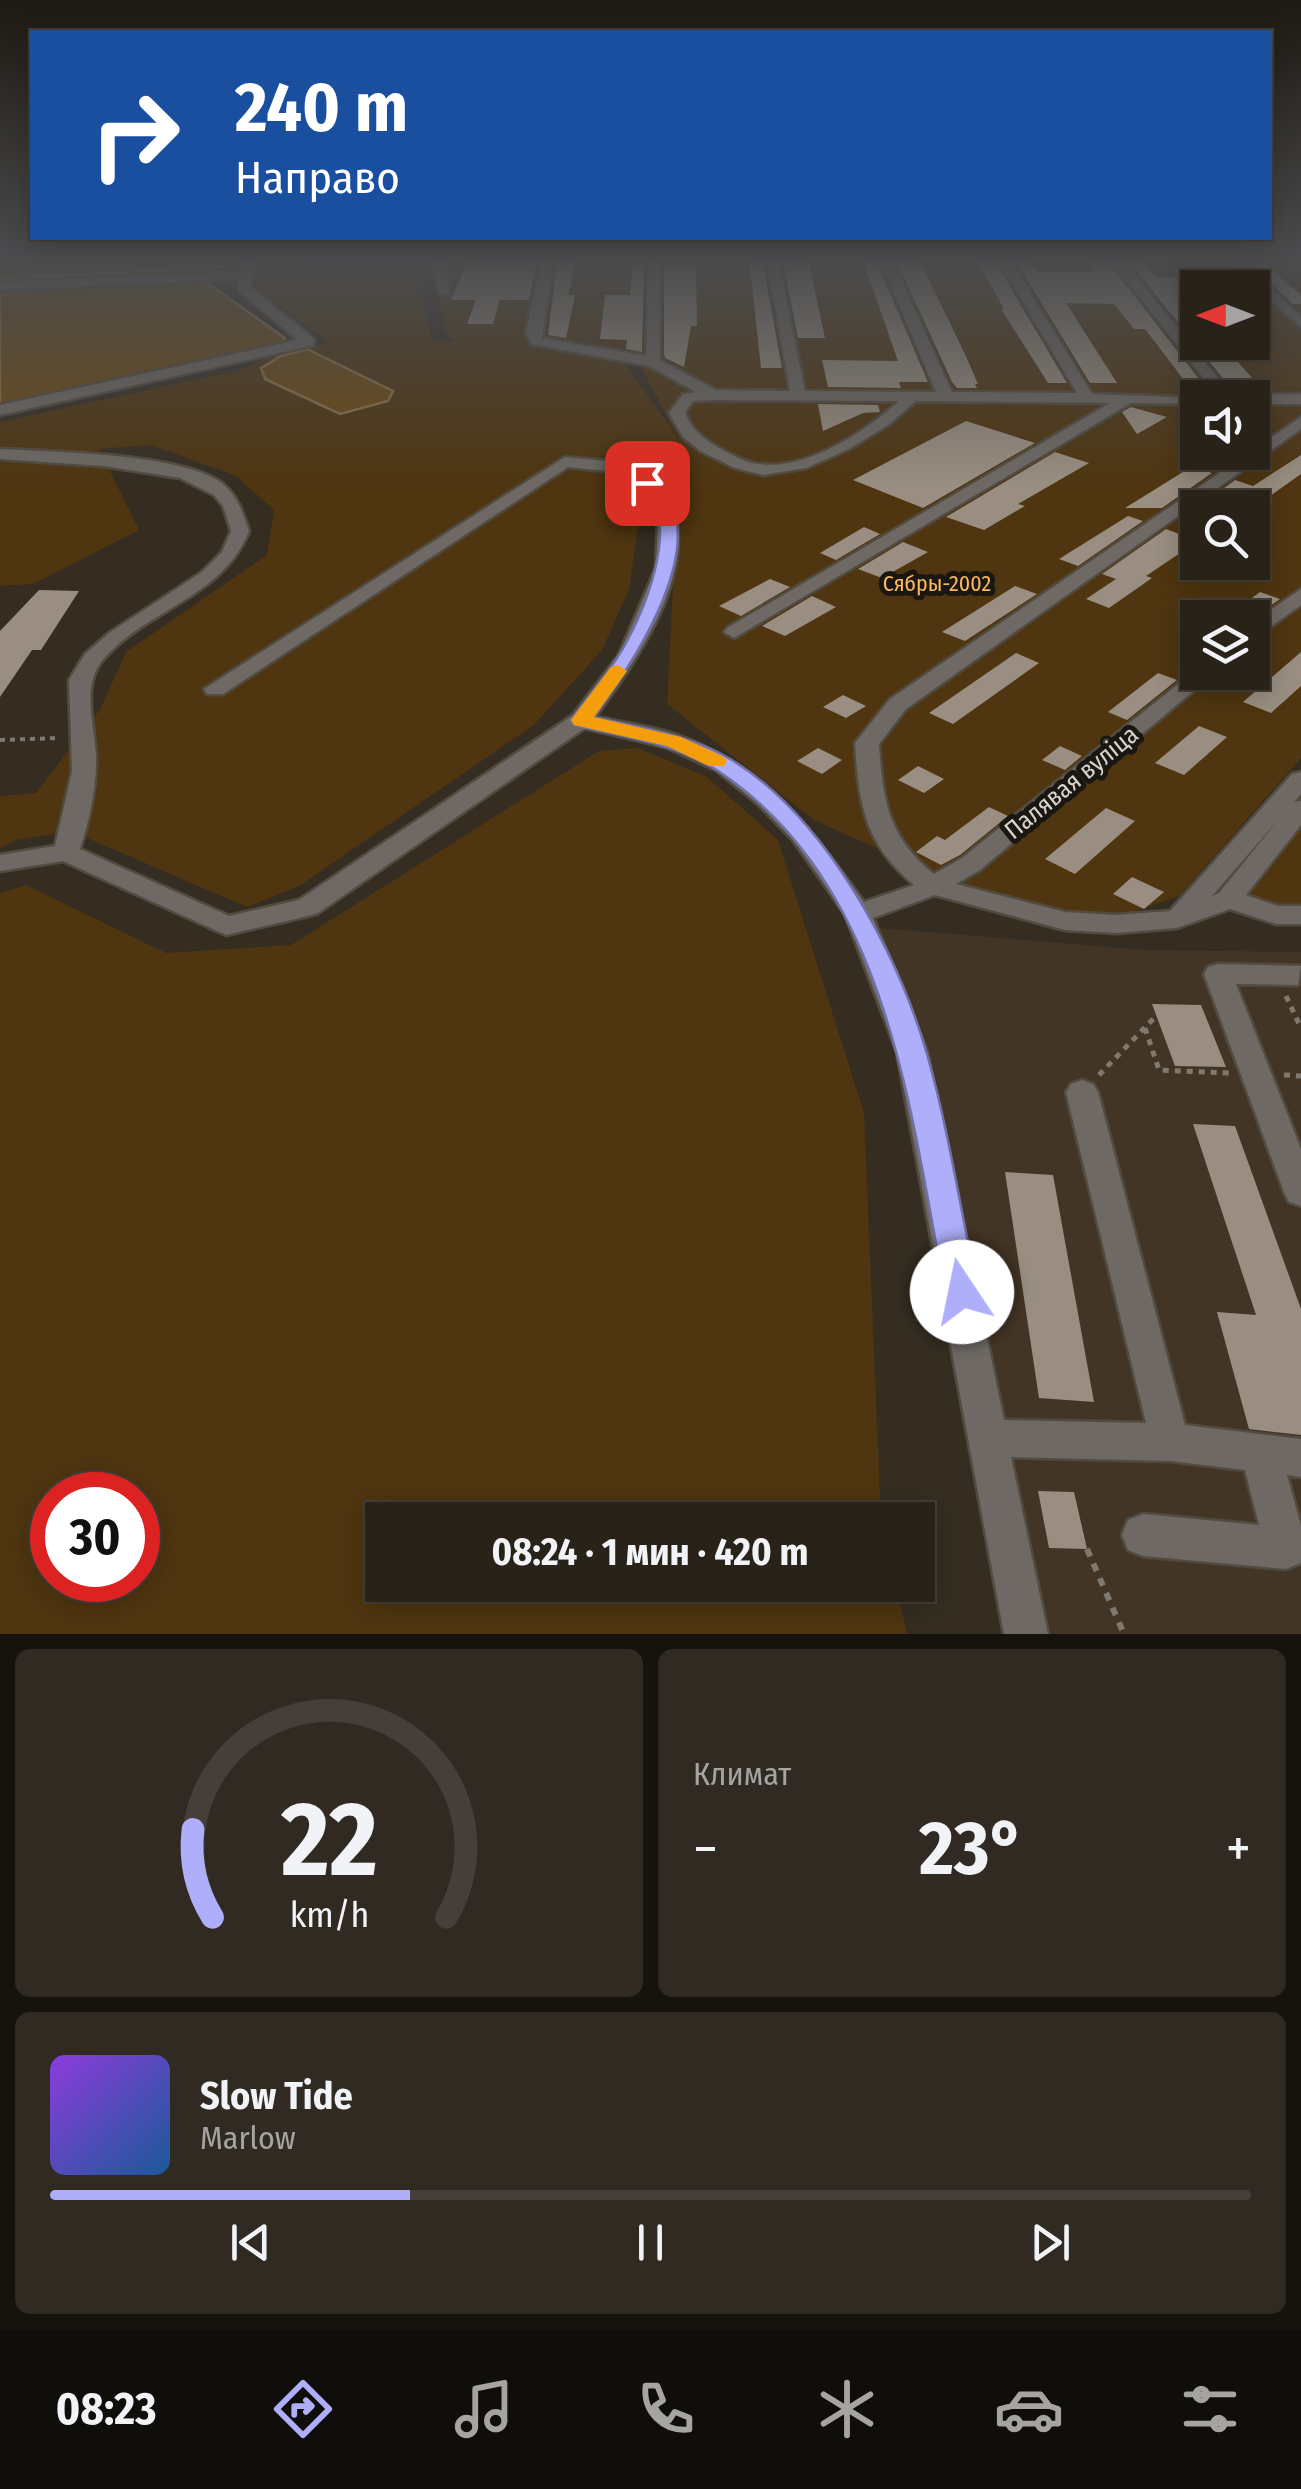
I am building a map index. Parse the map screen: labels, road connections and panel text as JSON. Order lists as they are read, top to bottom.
{
  "streets": {
    "street": ["Палявая вуліца"]
  },
  "parks": ["Сябры-2002"],
  "north": "left",
  "page": {
    "turn": ["240 m", "Направо"],
    "limit": "30",
    "trip": "08:24 · 1 мин · 420 m",
    "tile": "Климат",
    "heat": ["−", "23°", "+"],
    "song": ["Slow Tide", "Marlow"],
    "tabs": "08:23",
    "gauge": ["22", "km/h"]
  }
}
